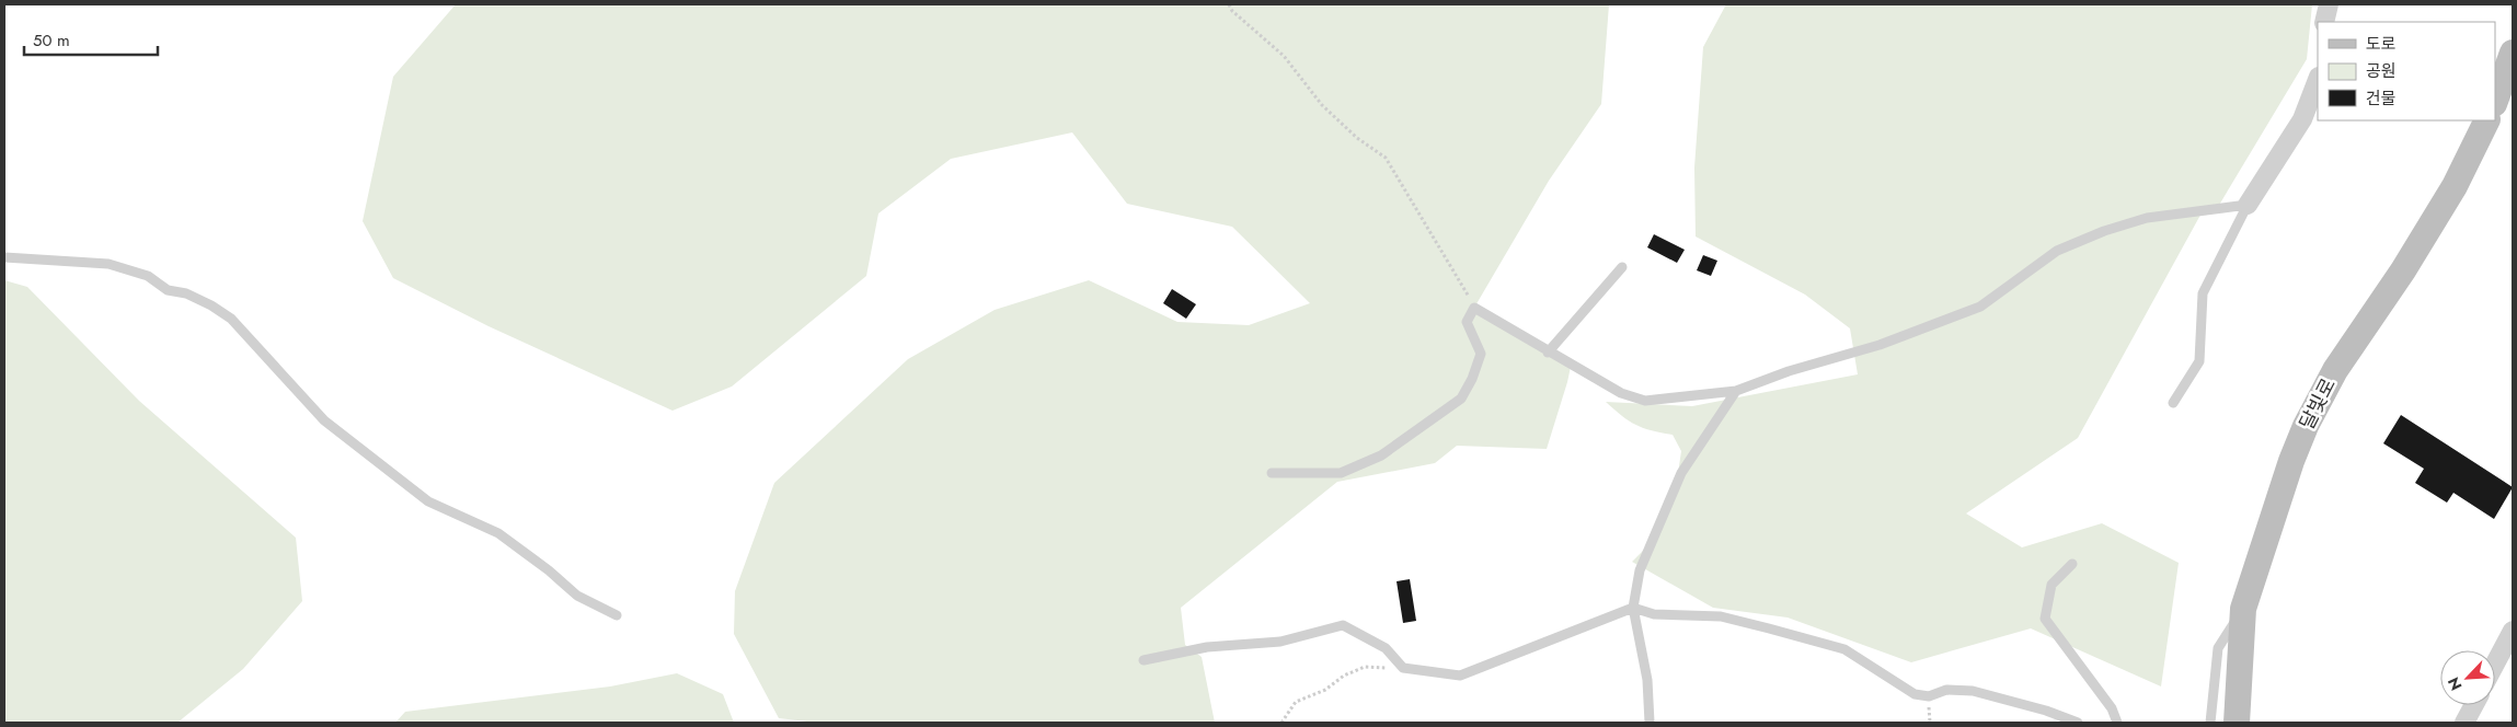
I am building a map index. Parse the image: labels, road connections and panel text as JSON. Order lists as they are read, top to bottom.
{
  "streets": {
    "main road": ["달빛로"]
  },
  "legend": ["도로", "공원", "건물"],
  "scale_bar": "50 m",
  "north": "bottom left"
}
